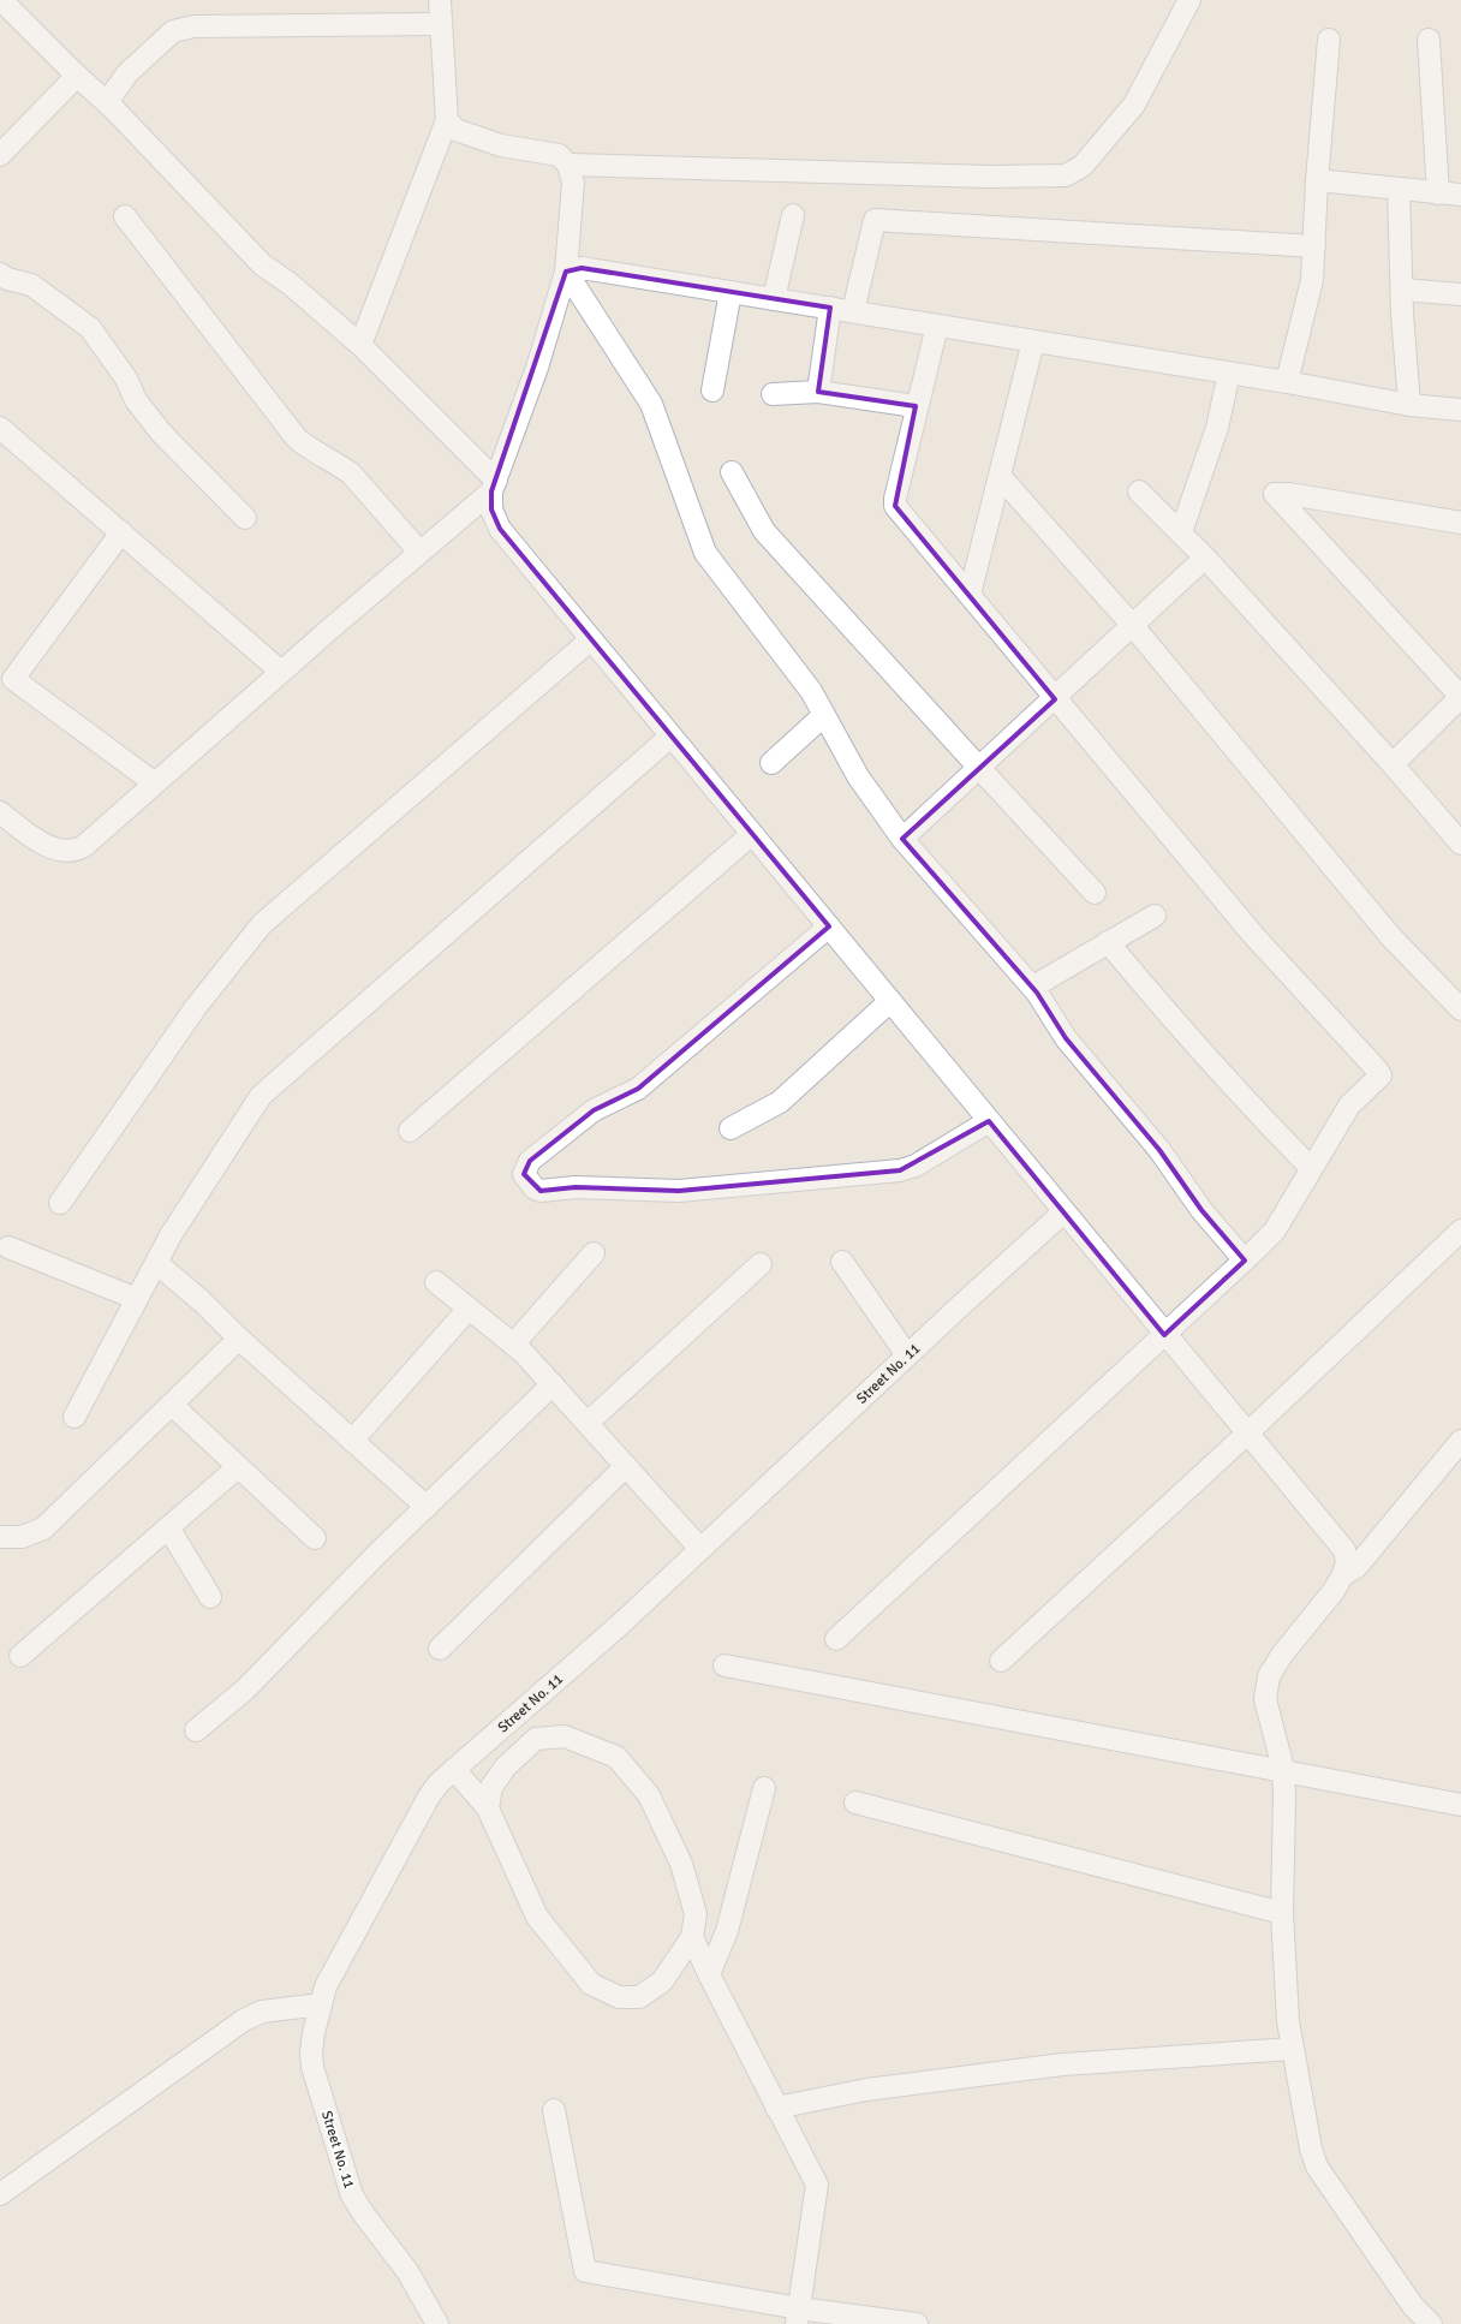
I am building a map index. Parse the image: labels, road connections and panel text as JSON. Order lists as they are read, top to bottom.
{
  "streets": {
    "street": ["Street No. 11"]
  }
}
